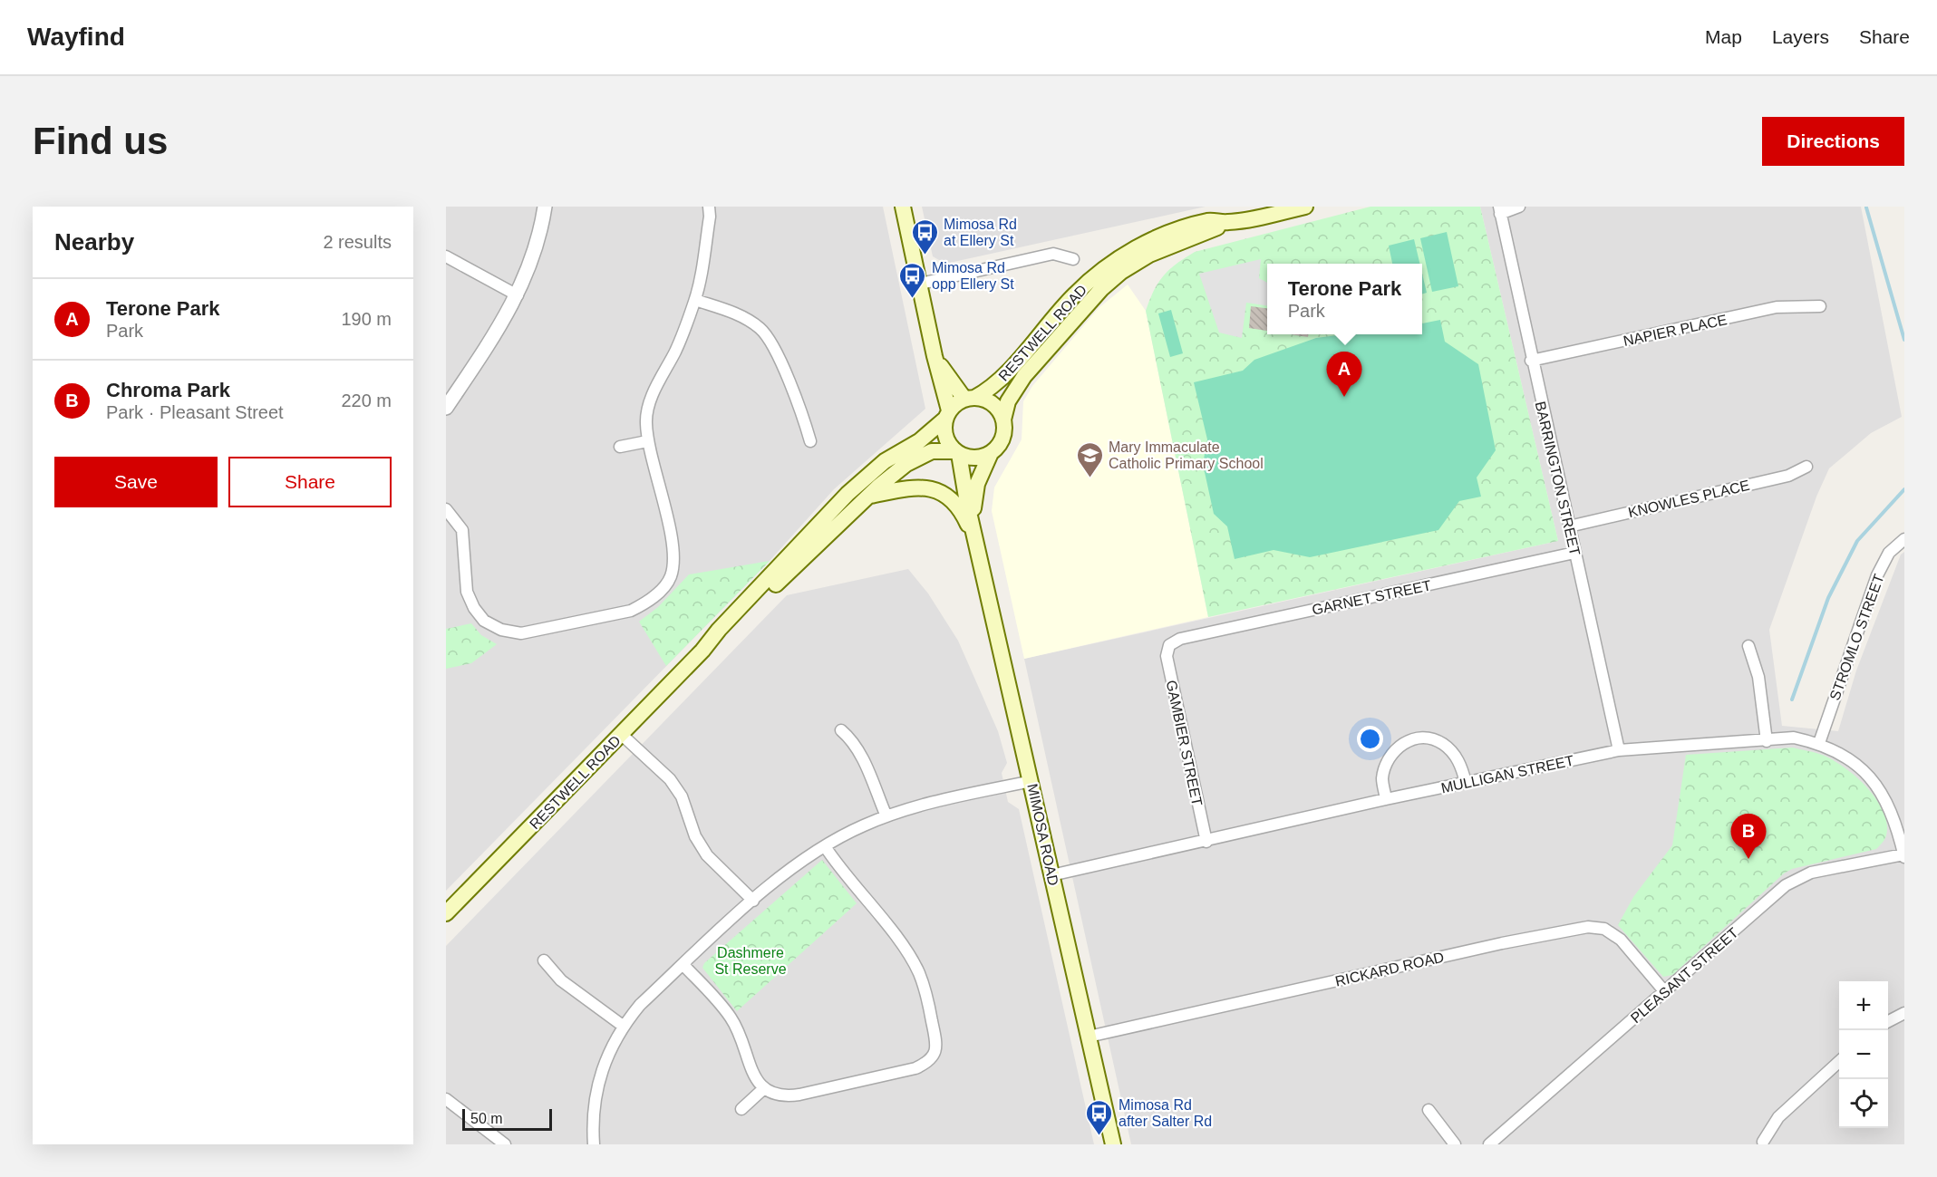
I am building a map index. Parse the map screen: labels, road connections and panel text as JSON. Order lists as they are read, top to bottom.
{
  "streets": {
    "main road": ["RESTWELL ROAD", "MIMOSA ROAD"],
    "street": [
      "NAPIER PLACE",
      "BARRINGTON STREET",
      "KNOWLES PLACE",
      "GARNET STREET",
      "STROMLO STREET",
      "GAMBIER STREET",
      "MULLIGAN STREET",
      "RICKARD ROAD",
      "PLEASANT STREET"
    ]
  },
  "crossings": [
    ["NAPIER PLACE", "BARRINGTON STREET"],
    ["RESTWELL ROAD", "MIMOSA ROAD"],
    ["BARRINGTON STREET", "KNOWLES PLACE"],
    ["BARRINGTON STREET", "GARNET STREET"],
    ["BARRINGTON STREET", "MULLIGAN STREET"],
    ["GARNET STREET", "GAMBIER STREET"],
    ["STROMLO STREET", "MULLIGAN STREET"],
    ["GAMBIER STREET", "MULLIGAN STREET"],
    ["MULLIGAN STREET", "MIMOSA ROAD"],
    ["MULLIGAN STREET", "PLEASANT STREET"],
    ["MIMOSA ROAD", "RICKARD ROAD"],
    ["RICKARD ROAD", "PLEASANT STREET"]
  ],
  "parks": ["Dashmere St Reserve"],
  "places": {
    "bus stop": ["Mimosa Rd at Ellery St", "Mimosa Rd opp Ellery St", "Mimosa Rd after Salter Rd"],
    "school or university": ["Mary Immaculate Catholic Primary School"]
  },
  "scale_bar": "50 m",
  "page": {
    "header": "Wayfind",
    "nav": ["Map", "Layers", "Share"],
    "buttons": [
      "Directions",
      ["Save", "Share"]
    ],
    "title": "Find us",
    "heading": ["Nearby", "2 results"],
    "popup": ["Terone Park", "Park"],
    "list": [
      {
        "mark": "A",
        "name": "Terone Park",
        "note": "Park",
        "value": "190 m"
      },
      {
        "mark": "B",
        "name": "Chroma Park",
        "note": "Park · Pleasant Street",
        "value": "220 m"
      }
    ],
    "pins": ["A", "B"],
    "map_buttons": ["+", "−"],
    "scale": "50 m"
  }
}
